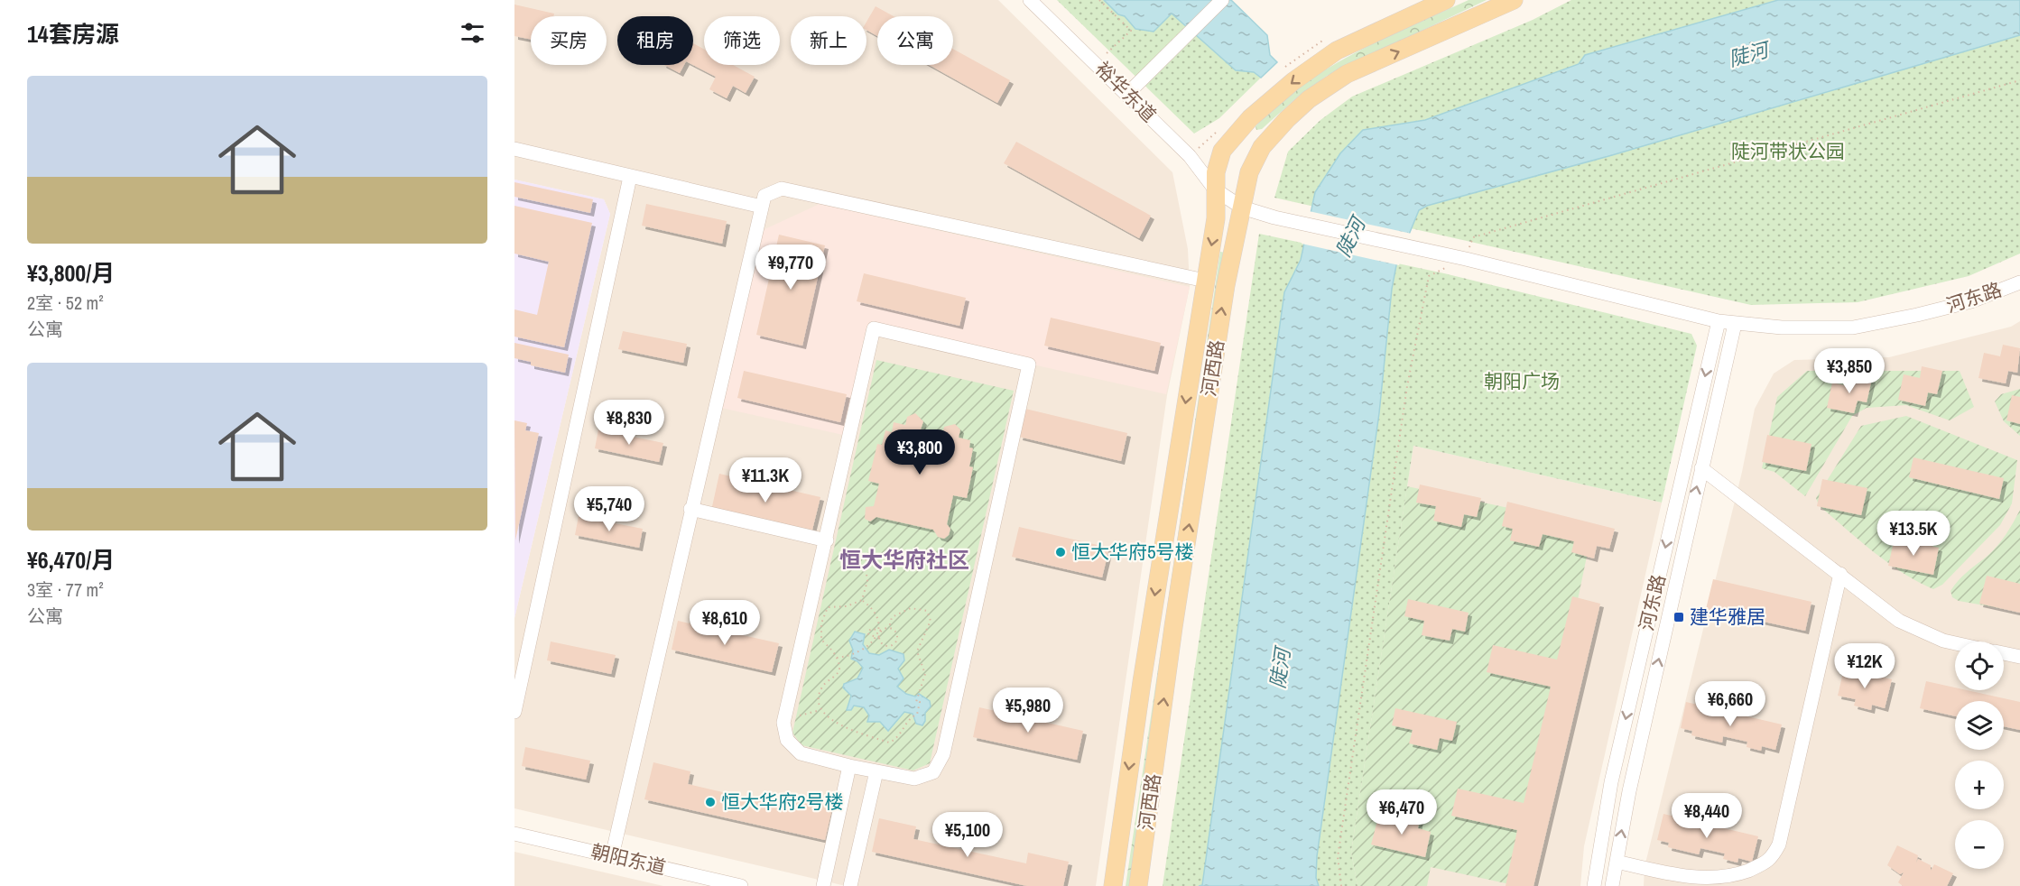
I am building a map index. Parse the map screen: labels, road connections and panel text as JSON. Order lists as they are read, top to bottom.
{
  "streets": {
    "main road": ["河西路"],
    "street": ["裕华东道", "河东路", "朝阳东道"]
  },
  "crossings": [
    ["裕华东道", "河东路"],
    ["裕华东道", "河西路"]
  ],
  "districts": ["恒大华府社区"],
  "water": ["陡河"],
  "parks": ["陡河带状公园", "朝阳广场"],
  "places": {
    "other": ["恒大华府5号楼", "恒大华府2号楼"],
    "transit": ["建华雅居"]
  },
  "page": {
    "heading": "14套房源",
    "chip": [
      "买房",
      "租房",
      "筛选",
      "新上",
      "公寓"
    ],
    "list": [
      {
        "name": "¥3,800/月",
        "note": "2室 · 52 m² · 公寓"
      },
      {
        "name": "¥6,470/月",
        "note": "3室 · 77 m² · 公寓"
      }
    ],
    "price": [
      "¥9,770",
      "¥3,850",
      "¥8,830",
      "¥3,800",
      "¥11.3K",
      "¥5,740",
      "¥13.5K",
      "¥8,610",
      "¥12K",
      "¥6,660",
      "¥5,980",
      "¥6,470",
      "¥8,440",
      "¥5,100"
    ],
    "map_buttons": ["+", "−"]
  }
}
